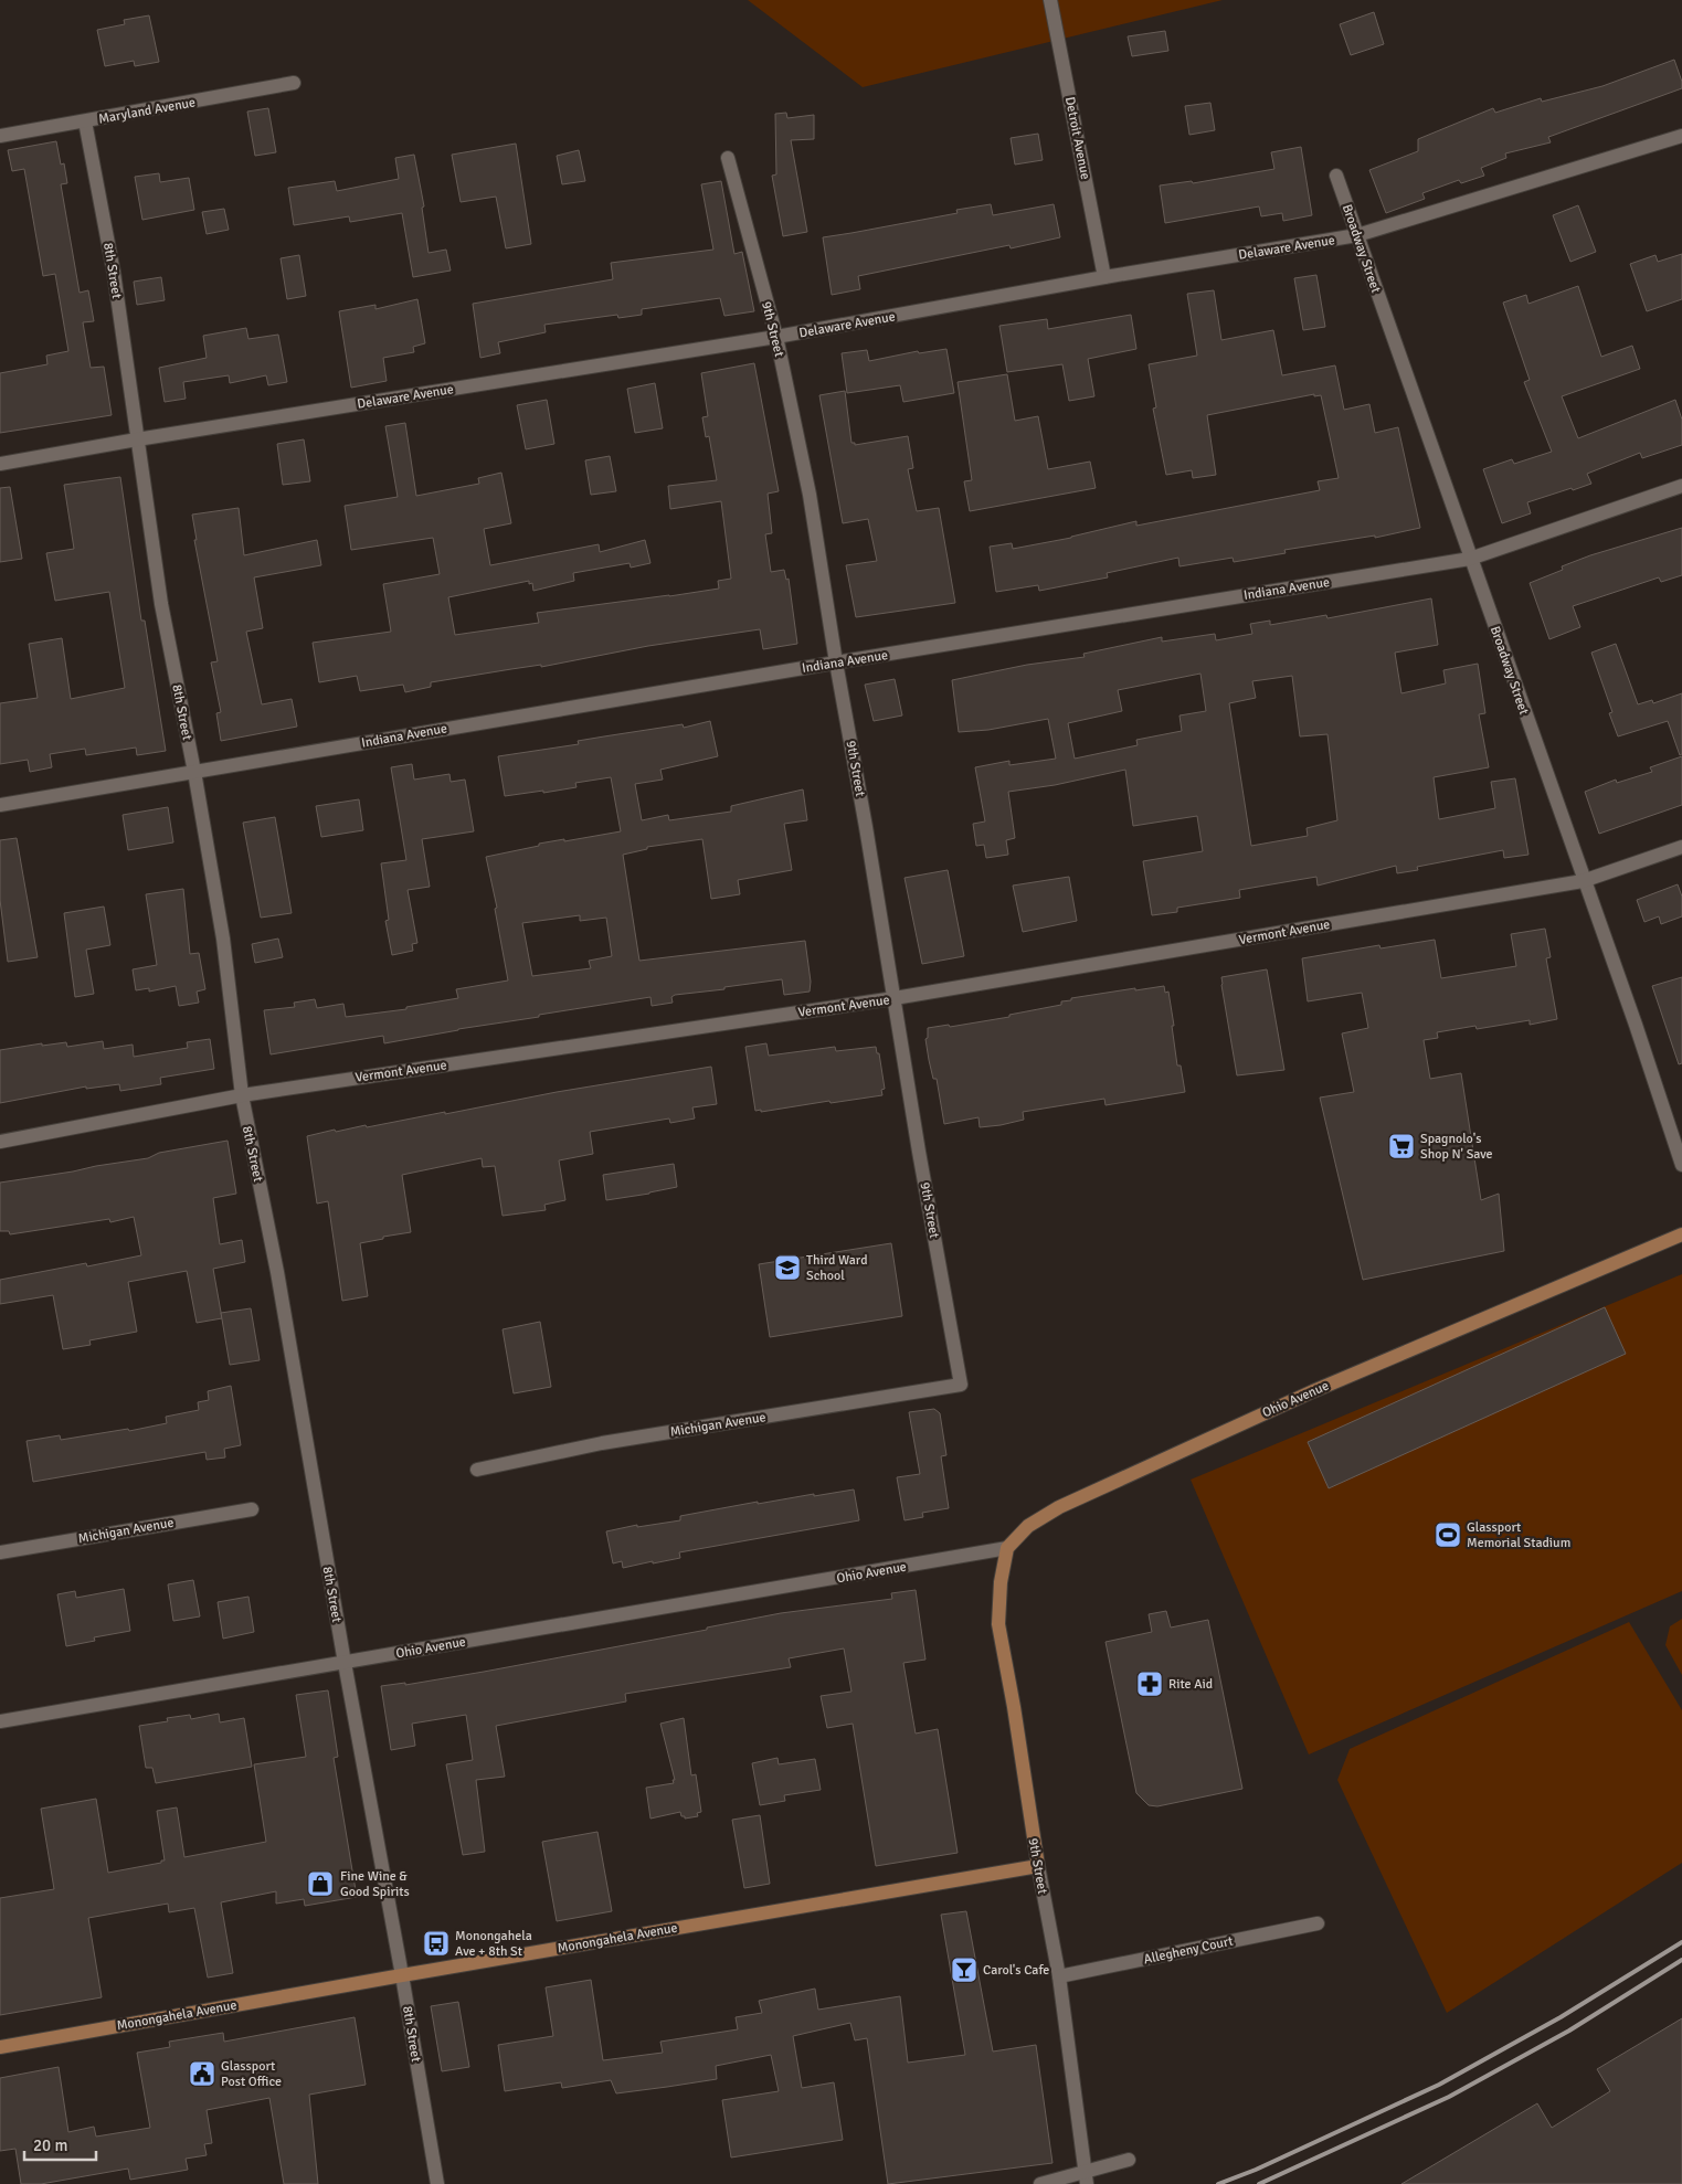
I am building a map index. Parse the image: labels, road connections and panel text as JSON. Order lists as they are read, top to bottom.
{
  "streets": {
    "main road": ["9th Street", "Ohio Avenue", "Monongahela Avenue"],
    "street": [
      "Maryland Avenue",
      "Detroit Avenue",
      "Delaware Avenue",
      "Broadway Street",
      "8th Street",
      "Indiana Avenue",
      "Vermont Avenue",
      "Michigan Avenue",
      "Allegheny Court"
    ]
  },
  "crossings": [
    ["Maryland Avenue", "8th Street"],
    ["Detroit Avenue", "Delaware Avenue"],
    ["Delaware Avenue", "Broadway Street"],
    ["Delaware Avenue", "8th Street"],
    ["Delaware Avenue", "9th Street"],
    ["Broadway Street", "Indiana Avenue"],
    ["Broadway Street", "Vermont Avenue"],
    ["8th Street", "Indiana Avenue"],
    ["8th Street", "Vermont Avenue"],
    ["8th Street", "Ohio Avenue"],
    ["8th Street", "Monongahela Avenue"],
    ["9th Street", "Indiana Avenue"],
    ["9th Street", "Vermont Avenue"],
    ["9th Street", "Ohio Avenue"],
    ["9th Street", "Michigan Avenue"],
    ["9th Street", "Monongahela Avenue"],
    ["9th Street", "Allegheny Court"]
  ],
  "places": {
    "supermarket": ["Spagnolo's Shop N' Save"],
    "school or university": ["Third Ward School"],
    "sports": ["Glassport Memorial Stadium"],
    "pharmacy": ["Rite Aid"],
    "shop": ["Fine Wine & Good Spirits"],
    "bus stop": ["Monongahela Ave + 8th St"],
    "bar": ["Carol's Cafe"],
    "public building": ["Glassport Post Office"]
  },
  "scale_bar": "20 m"
}
